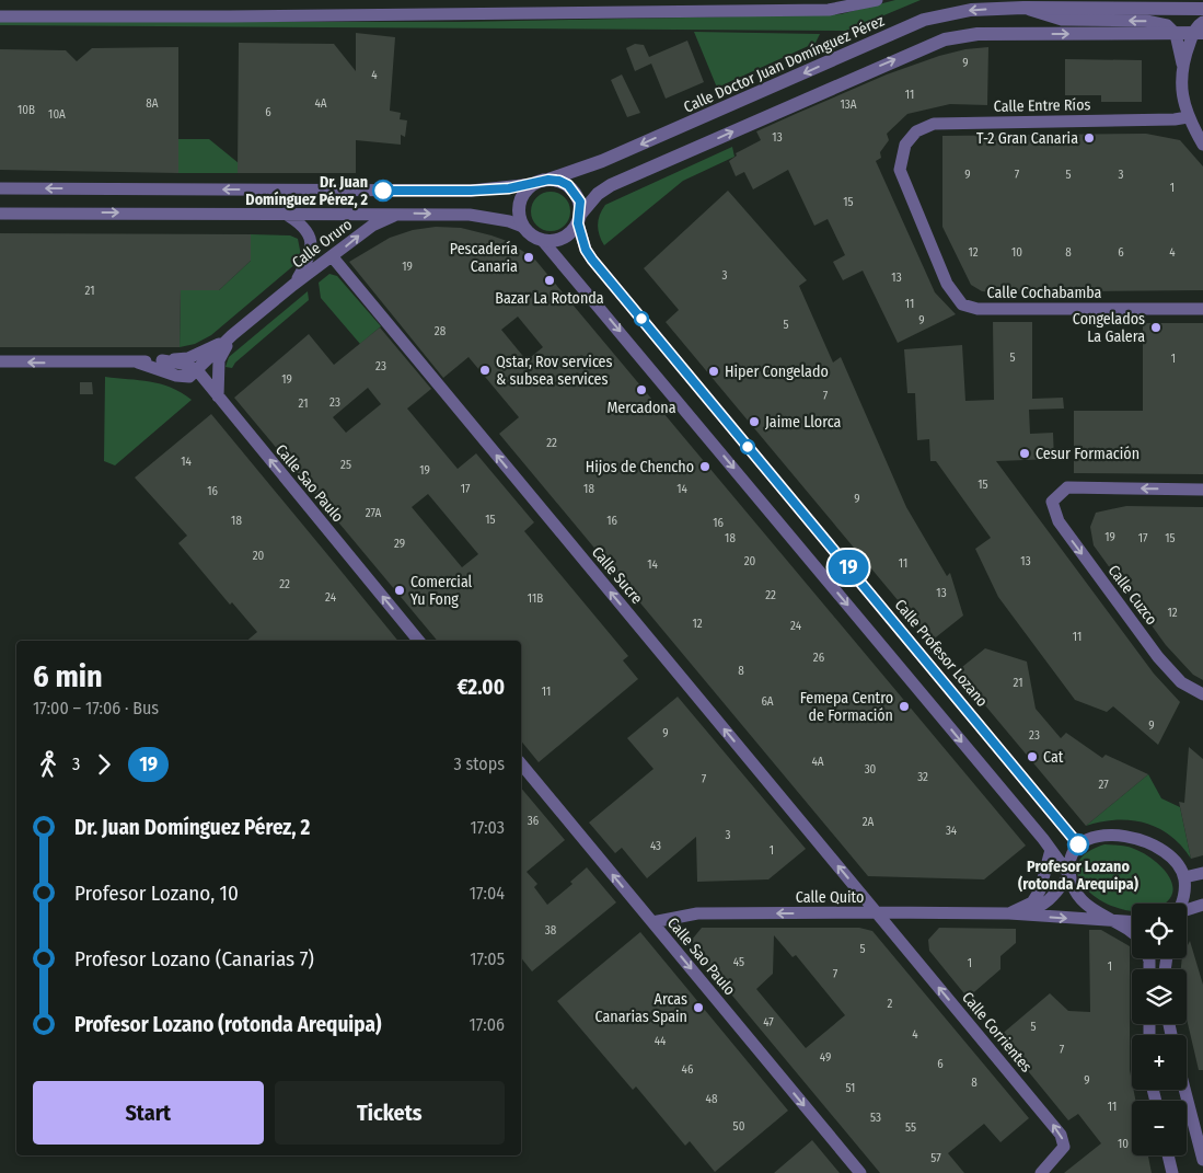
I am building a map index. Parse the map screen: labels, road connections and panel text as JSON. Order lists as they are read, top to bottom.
{
  "streets": {
    "street": [
      "Calle Doctor Juan Domínguez Pérez",
      "Calle Entre Ríos",
      "Calle Oruro",
      "Calle Cochabamba",
      "Calle Sao Paulo",
      "Calle Sucre",
      "Calle Cuzco",
      "Calle Profesor Lozano",
      "Calle Quito",
      "Calle Corrientes"
    ]
  },
  "crossings": [
    ["Calle Doctor Juan Domínguez Pérez", "Calle Profesor Lozano"],
    ["Calle Entre Ríos", "Calle Cochabamba"],
    ["Calle Oruro", "Calle Sao Paulo"],
    ["Calle Oruro", "Calle Sucre"],
    ["Calle Sao Paulo", "Calle Quito"],
    ["Calle Sucre", "Calle Quito"],
    ["Calle Sucre", "Calle Corrientes"],
    ["Calle Quito", "Calle Corrientes"]
  ],
  "one_way": ["Calle Sucre", "Calle Corrientes"],
  "places": [
    "T-2 Gran Canaria",
    "Dr. Juan Domínguez Pérez, 2",
    "Pescadería Canaria",
    "Bazar La Rotonda",
    "Congelados La Galera",
    "Qstar, Rov services & subsea services",
    "Hiper Congelado",
    "Mercadona",
    "Jaime Llorca",
    "Cesur Formación",
    "Hijos de Chencho",
    "Comercial Yu Fong",
    "Femepa Centro de Formación",
    "Cat",
    "Profesor Lozano (rotonda Arequipa)",
    "Arcas Canarias Spain"
  ],
  "lines": ["bus line 19"],
  "house_numbers": [
    "9",
    "4",
    "11",
    "8A",
    "4A",
    "13A",
    "10B",
    "6",
    "10A",
    "13",
    "9",
    "7",
    "5",
    "3",
    "1",
    "15",
    "12",
    "10",
    "8",
    "6",
    "4",
    "19",
    "3",
    "13",
    "21",
    "11",
    "9",
    "5",
    "28",
    "5",
    "1",
    "23",
    "19",
    "7",
    "23",
    "21",
    "22",
    "14",
    "25",
    "19",
    "15",
    "17",
    "18",
    "14",
    "16",
    "9",
    "27A",
    "15",
    "18",
    "16",
    "16",
    "19",
    "18",
    "17",
    "15",
    "29",
    "20",
    "20",
    "13",
    "11",
    "14",
    "22",
    "13",
    "22",
    "24",
    "11B",
    "12",
    "12",
    "24",
    "11",
    "26",
    "8",
    "21",
    "11",
    "6A",
    "9",
    "9",
    "23",
    "4A",
    "30",
    "32",
    "7",
    "27",
    "36",
    "2A",
    "34",
    "3",
    "43",
    "1",
    "38",
    "5",
    "45",
    "1",
    "1",
    "7",
    "2",
    "47",
    "5",
    "4",
    "44",
    "7",
    "49",
    "6",
    "46",
    "9",
    "8",
    "51",
    "48",
    "11",
    "53",
    "50",
    "55",
    "10",
    "57"
  ],
  "page": {
    "on_map": "19",
    "heading": ["6 min", "17:00 – 17:06 · Bus", "€2.00"],
    "legs": ["3", "19", "3 stops"],
    "list": [
      {
        "name": "Dr. Juan Domínguez Pérez, 2",
        "value": "17:03"
      },
      {
        "name": "Profesor Lozano, 10",
        "value": "17:04"
      },
      {
        "name": "Profesor Lozano (Canarias 7)",
        "value": "17:05"
      },
      {
        "name": "Profesor Lozano (rotonda Arequipa)",
        "value": "17:06"
      }
    ],
    "map_buttons": ["+", "−"],
    "buttons": ["Start", "Tickets"]
  }
}
